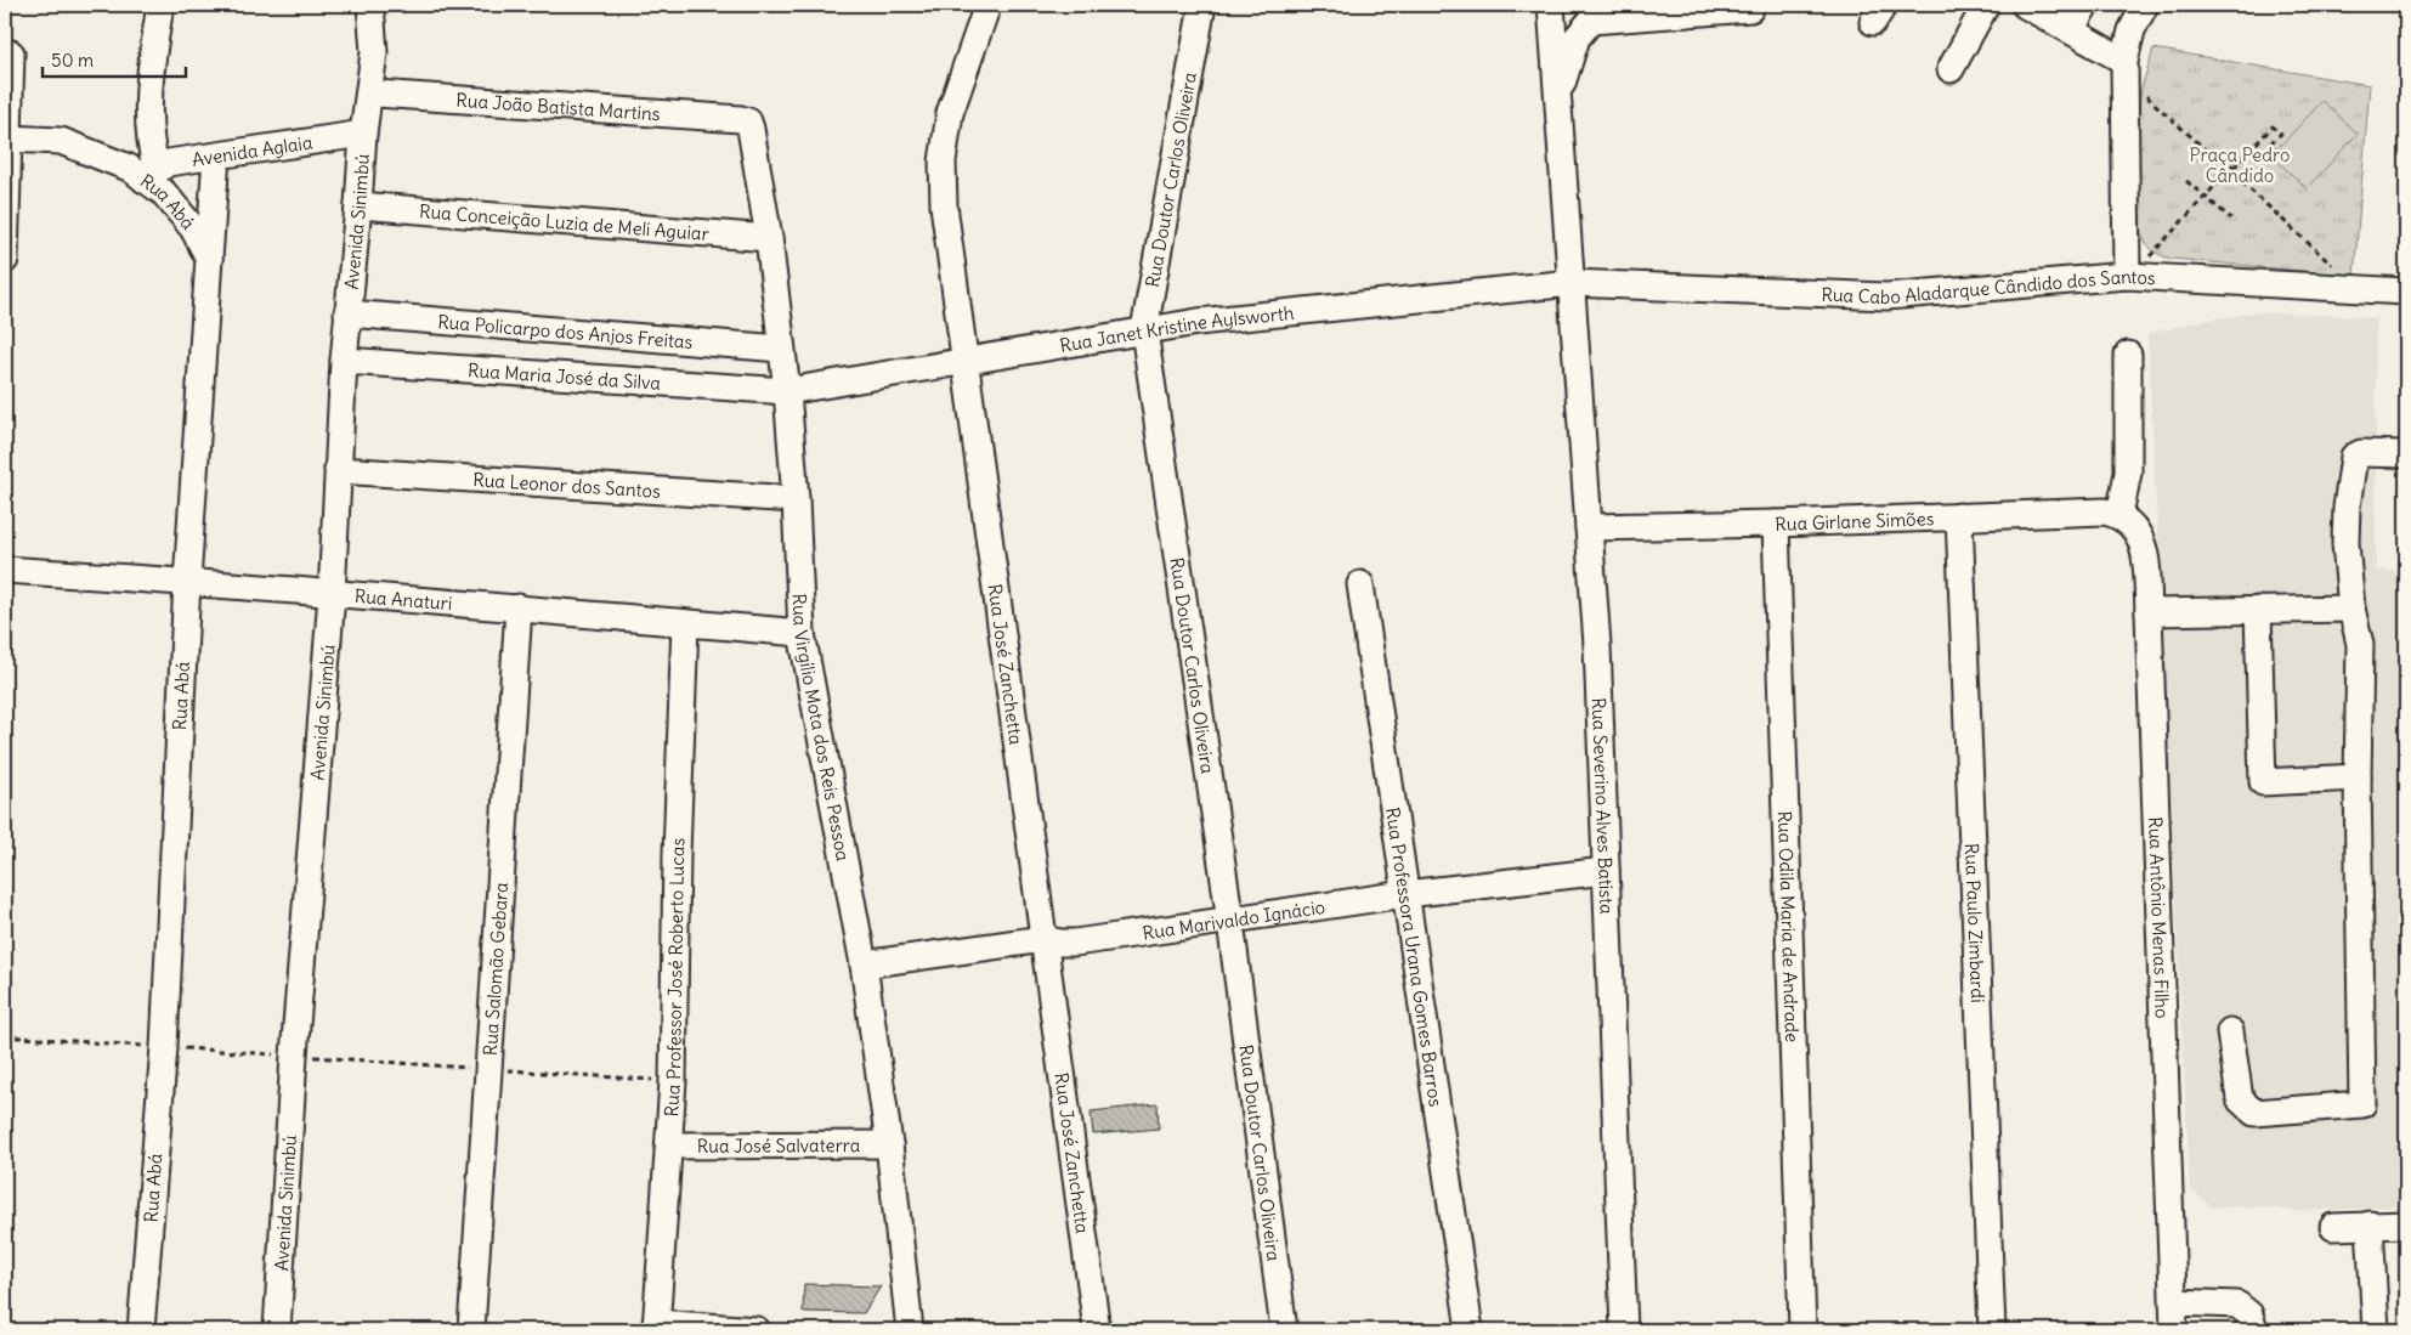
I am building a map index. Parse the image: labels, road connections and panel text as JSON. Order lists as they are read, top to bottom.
{
  "streets": {
    "street": [
      "Rua João Batista Martins",
      "Avenida Aglaia",
      "Rua Doutor Carlos Oliveira",
      "Rua Abá",
      "Avenida Sinimbú",
      "Rua Conceição Luzia de Meli Aguiar",
      "Rua Cabo Aladarque Cândido dos Santos",
      "Rua Janet Kristine Aylsworth",
      "Rua Policarpo dos Anjos Freitas",
      "Rua Maria José da Silva",
      "Rua Leonor dos Santos",
      "Rua Girlane Simões",
      "Rua Anaturi",
      "Rua José Zanchetta",
      "Rua Virgílio Mota dos Reis Pessoa",
      "Rua Severino Alves Batista",
      "Rua Antônio Menas Filho",
      "Rua Marivaldo Ignácio",
      "Rua Paulo Zimbardi",
      "Rua Odila Maria de Andrade",
      "Rua Professora Urana Gomes Barros",
      "Rua Salomão Gebara",
      "Rua Professor José Roberto Lucas",
      "Rua José Salvaterra"
    ]
  },
  "crossings": [
    ["Rua João Batista Martins", "Avenida Sinimbú"],
    ["Rua João Batista Martins", "Rua Virgílio Mota dos Reis Pessoa"],
    ["Avenida Aglaia", "Rua Abá"],
    ["Avenida Aglaia", "Avenida Sinimbú"],
    ["Rua Doutor Carlos Oliveira", "Rua Janet Kristine Aylsworth"],
    ["Rua Doutor Carlos Oliveira", "Rua Marivaldo Ignácio"],
    ["Rua Abá", "Rua Anaturi"],
    ["Avenida Sinimbú", "Rua Conceição Luzia de Meli Aguiar"],
    ["Avenida Sinimbú", "Rua Policarpo dos Anjos Freitas"],
    ["Avenida Sinimbú", "Rua Maria José da Silva"],
    ["Avenida Sinimbú", "Rua Leonor dos Santos"],
    ["Avenida Sinimbú", "Rua Anaturi"],
    ["Rua Conceição Luzia de Meli Aguiar", "Rua Virgílio Mota dos Reis Pessoa"],
    ["Rua Cabo Aladarque Cândido dos Santos", "Rua Janet Kristine Aylsworth"],
    ["Rua Cabo Aladarque Cândido dos Santos", "Rua Severino Alves Batista"],
    ["Rua Janet Kristine Aylsworth", "Rua Maria José da Silva"],
    ["Rua Janet Kristine Aylsworth", "Rua José Zanchetta"],
    ["Rua Janet Kristine Aylsworth", "Rua Virgílio Mota dos Reis Pessoa"],
    ["Rua Janet Kristine Aylsworth", "Rua Severino Alves Batista"],
    ["Rua Policarpo dos Anjos Freitas", "Rua Virgílio Mota dos Reis Pessoa"],
    ["Rua Maria José da Silva", "Rua Virgílio Mota dos Reis Pessoa"],
    ["Rua Leonor dos Santos", "Rua Virgílio Mota dos Reis Pessoa"],
    ["Rua Girlane Simões", "Rua Severino Alves Batista"],
    ["Rua Girlane Simões", "Rua Antônio Menas Filho"],
    ["Rua Girlane Simões", "Rua Paulo Zimbardi"],
    ["Rua Girlane Simões", "Rua Odila Maria de Andrade"],
    ["Rua Anaturi", "Rua Virgílio Mota dos Reis Pessoa"],
    ["Rua Anaturi", "Rua Salomão Gebara"],
    ["Rua Anaturi", "Rua Professor José Roberto Lucas"],
    ["Rua José Zanchetta", "Rua Marivaldo Ignácio"],
    ["Rua Virgílio Mota dos Reis Pessoa", "Rua Marivaldo Ignácio"],
    ["Rua Virgílio Mota dos Reis Pessoa", "Rua José Salvaterra"],
    ["Rua Severino Alves Batista", "Rua Marivaldo Ignácio"],
    ["Rua Marivaldo Ignácio", "Rua Professora Urana Gomes Barros"],
    ["Rua Professor José Roberto Lucas", "Rua José Salvaterra"]
  ],
  "parks": ["Praça Pedro Cândido"],
  "scale_bar": "50 m"
}
